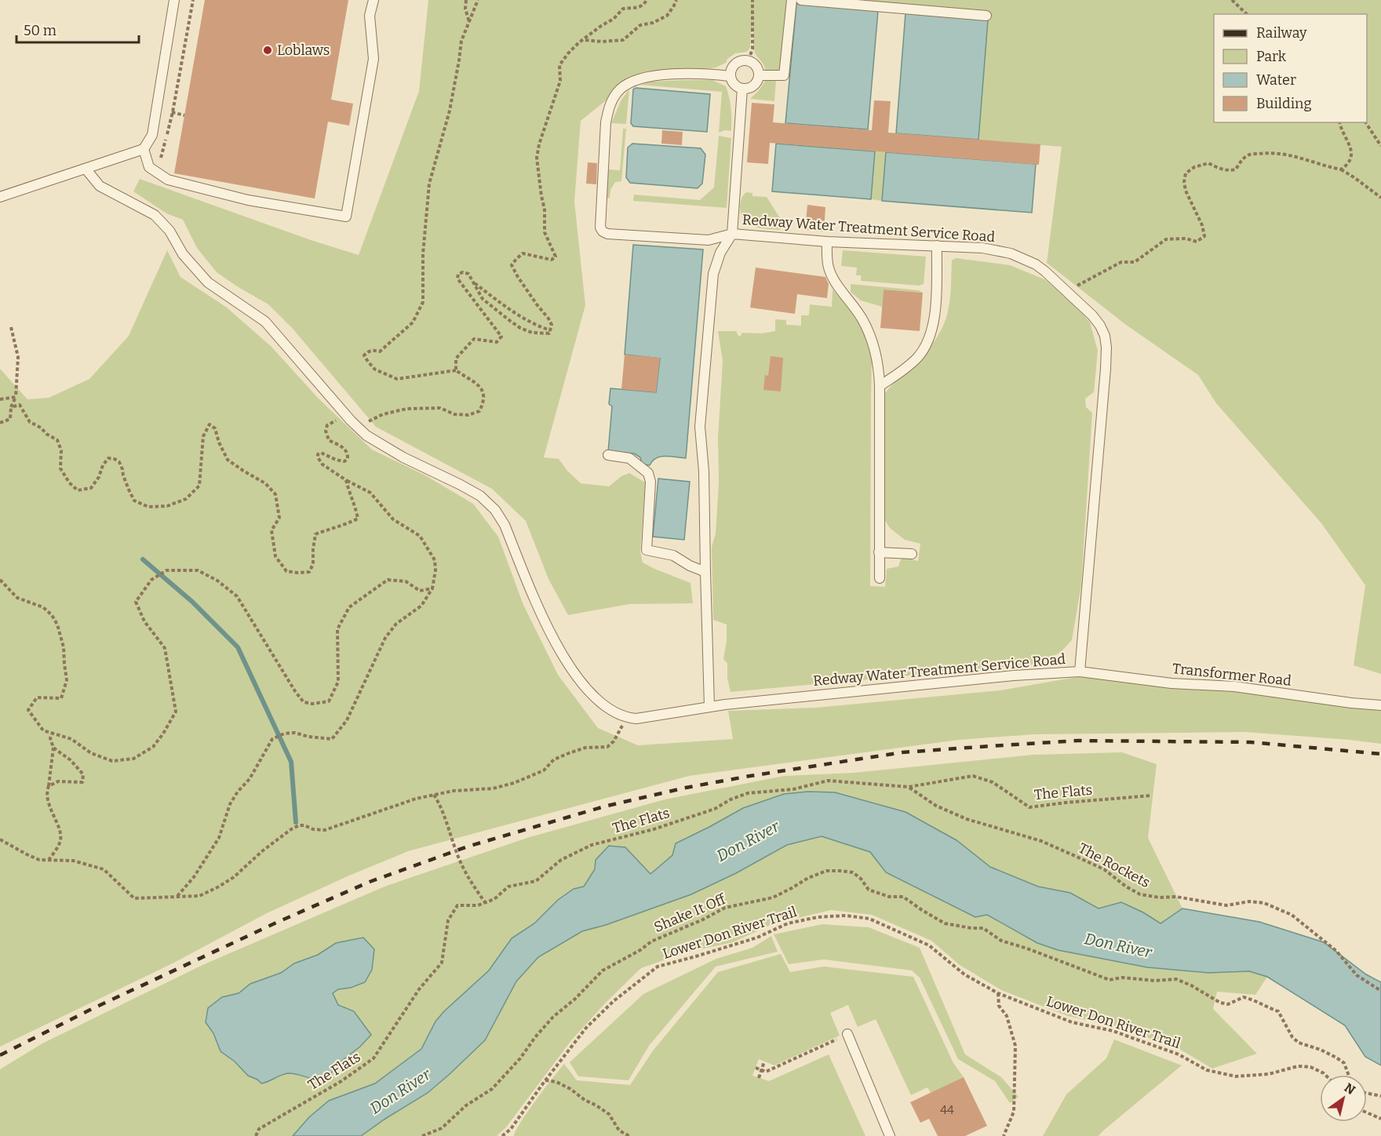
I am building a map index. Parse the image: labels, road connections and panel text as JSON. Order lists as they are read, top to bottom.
{
  "streets": {
    "lane": ["Redway Water Treatment Service Road", "Transformer Road"],
    "path": [
      "The Flats",
      "The Rockets",
      "Shake It Off",
      "Lower Don River Trail"
    ]
  },
  "crossings": [
    ["Redway Water Treatment Service Road", "Transformer Road"],
    ["The Flats", "The Rockets"]
  ],
  "water": ["Don River"],
  "places": ["Loblaws"],
  "house_numbers": ["44"],
  "legend": [
    "Railway",
    "Park",
    "Water",
    "Building"
  ],
  "scale_bar": "50 m",
  "north": "top right"
}
